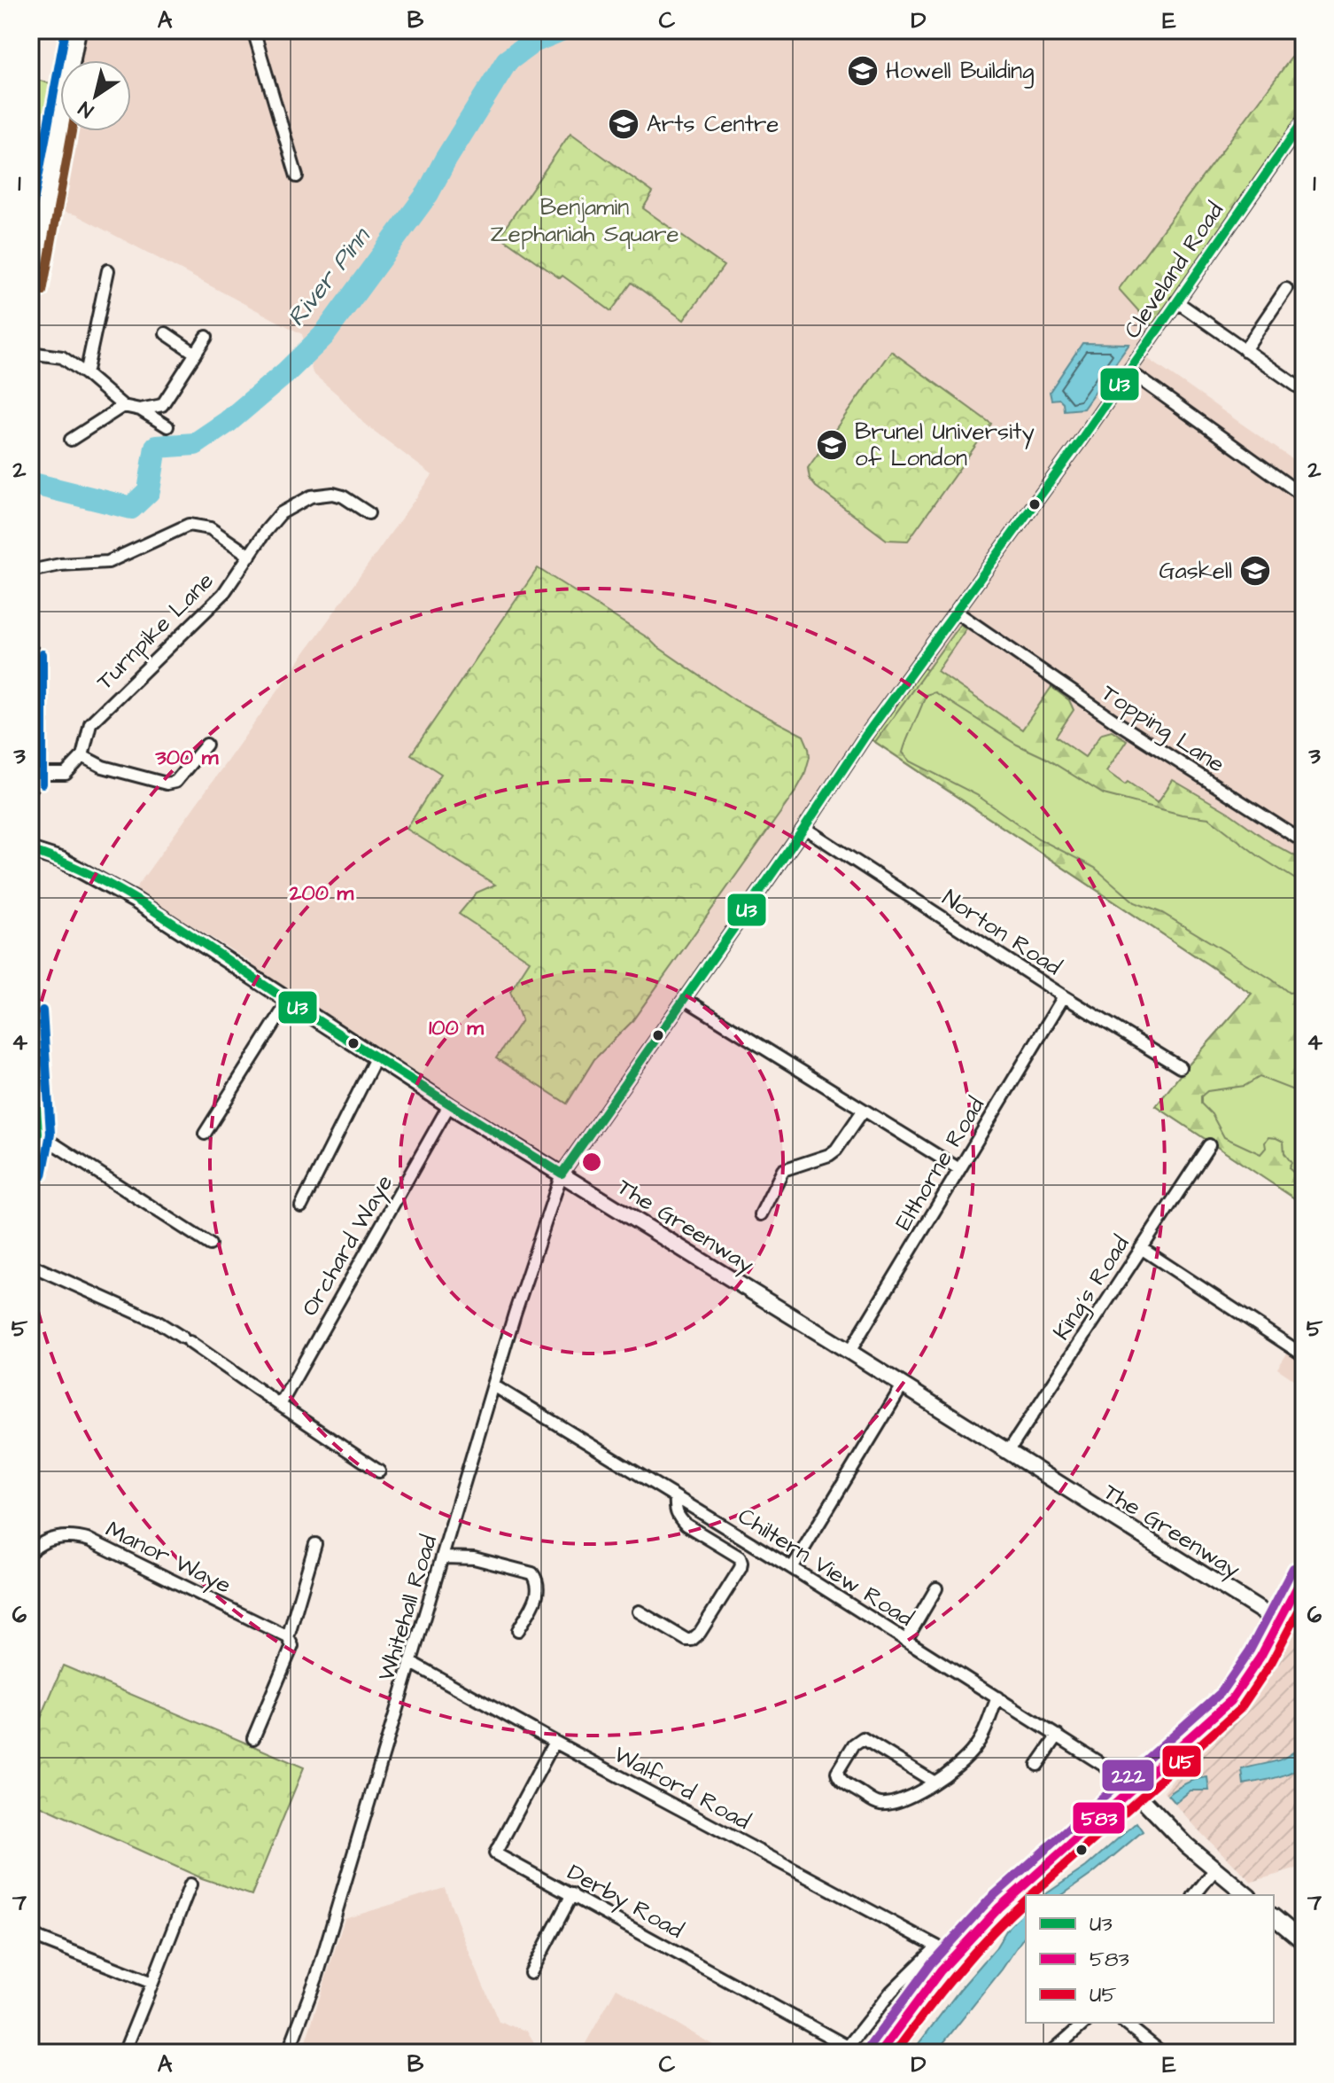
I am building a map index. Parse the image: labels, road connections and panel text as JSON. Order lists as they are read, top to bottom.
{
  "streets": {
    "street": [
      "Cleveland Road",
      "Turnpike Lane",
      "Topping Lane",
      "Norton Road",
      "Elthorne Road",
      "The Greenway",
      "Orchard Waye",
      "King's Road",
      "Manor Waye",
      "Chiltern View Road",
      "Whitehall Road",
      "Walford Road",
      "Derby Road"
    ]
  },
  "crossings": [
    ["Cleveland Road", "Topping Lane"],
    ["Cleveland Road", "Norton Road"],
    ["Cleveland Road", "The Greenway"],
    ["Cleveland Road", "Whitehall Road"],
    ["Norton Road", "Elthorne Road"],
    ["Elthorne Road", "The Greenway"],
    ["The Greenway", "Orchard Waye"],
    ["The Greenway", "King's Road"],
    ["The Greenway", "Whitehall Road"],
    ["Chiltern View Road", "Whitehall Road"],
    ["Whitehall Road", "Walford Road"],
    ["Walford Road", "Derby Road"]
  ],
  "water": ["River Pinn"],
  "parks": ["Benjamin Zephaniah Square"],
  "places": {
    "school or university": [
      "Howell Building",
      "Arts Centre",
      "Brunel University of London",
      "Gaskell"
    ]
  },
  "lines": [
    "transit line U3",
    "transit line 222",
    "transit line 583",
    "transit line U5"
  ],
  "legend": ["U3", "583", "U5"],
  "north": "bottom left",
  "grid": {
    "columns": [
      "A",
      "B",
      "C",
      "D",
      "E"
    ],
    "rows": [
      "1",
      "2",
      "3",
      "4",
      "5",
      "6",
      "7"
    ]
  },
  "rings": ["300 m", "200 m", "100 m"]
}
